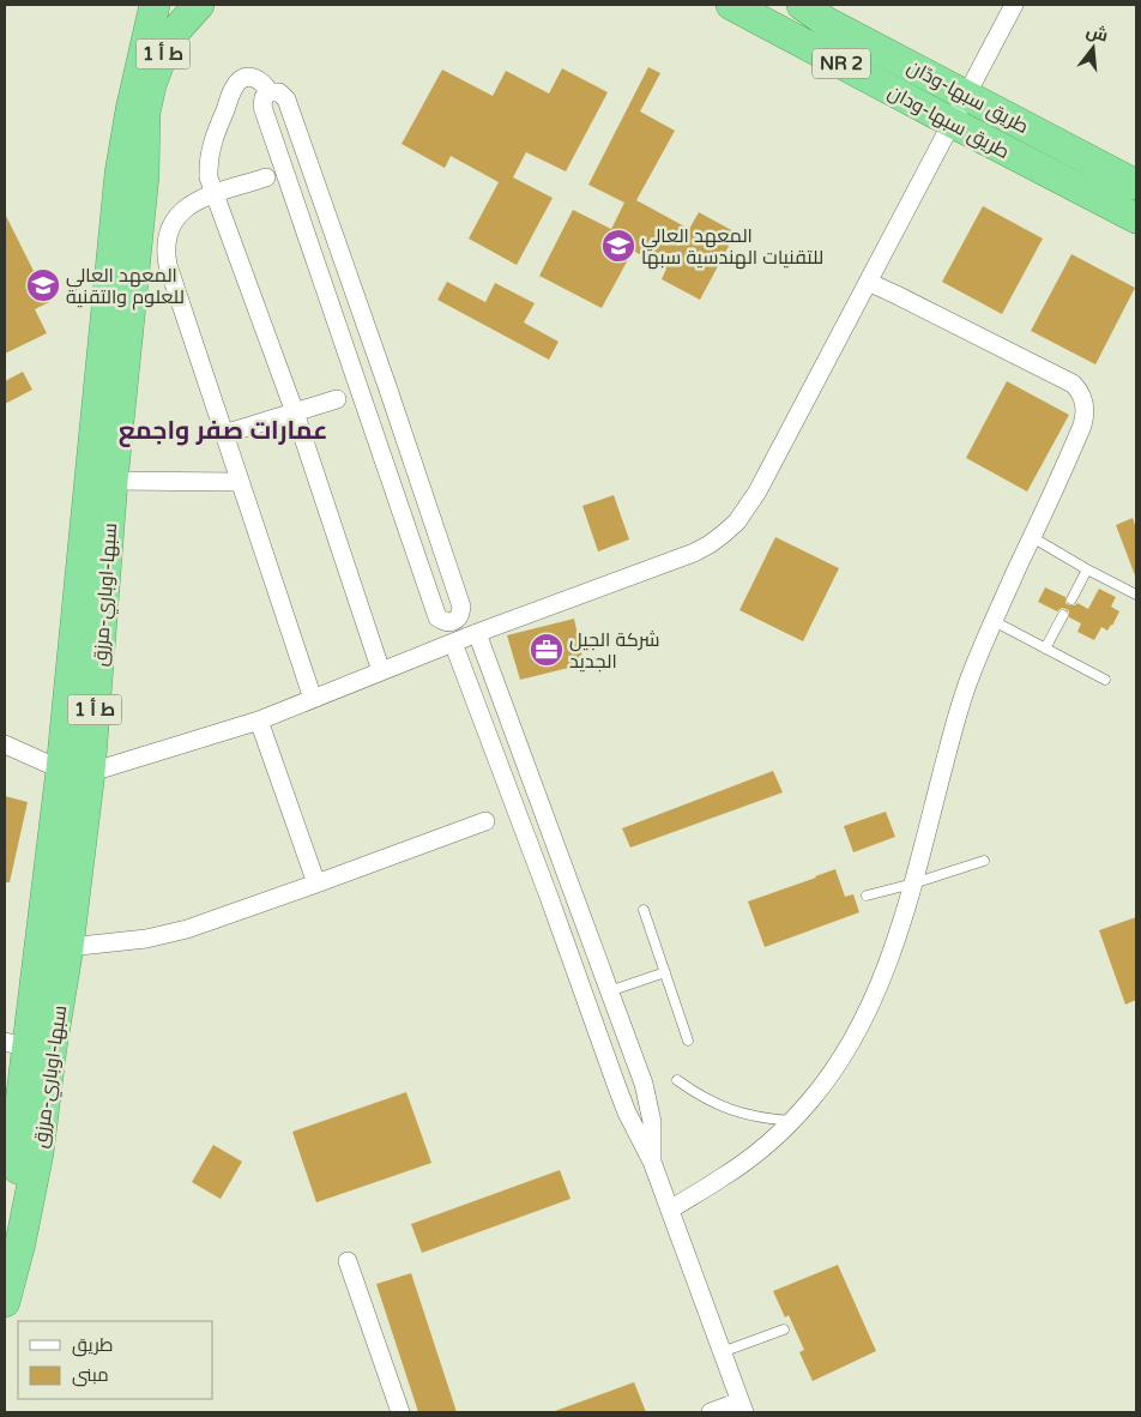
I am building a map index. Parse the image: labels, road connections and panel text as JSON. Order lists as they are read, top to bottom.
{
  "streets": {
    "highway": [
      "ط أ 1",
      "NR 2",
      "طريق سبها-ودّان",
      "طريق سبها-ودان",
      "سبها-اوباري-مرزق"
    ]
  },
  "districts": ["عمارات صفر واجمع"],
  "places": {
    "school or university": ["المعهد العالي للتقنيات الهندسية سبها", "المعهد العالي للعلوم والتقنية"],
    "office": ["شركة الجيل الجديد"]
  },
  "legend": ["طريق", "مبنى"],
  "north": "top"
}
